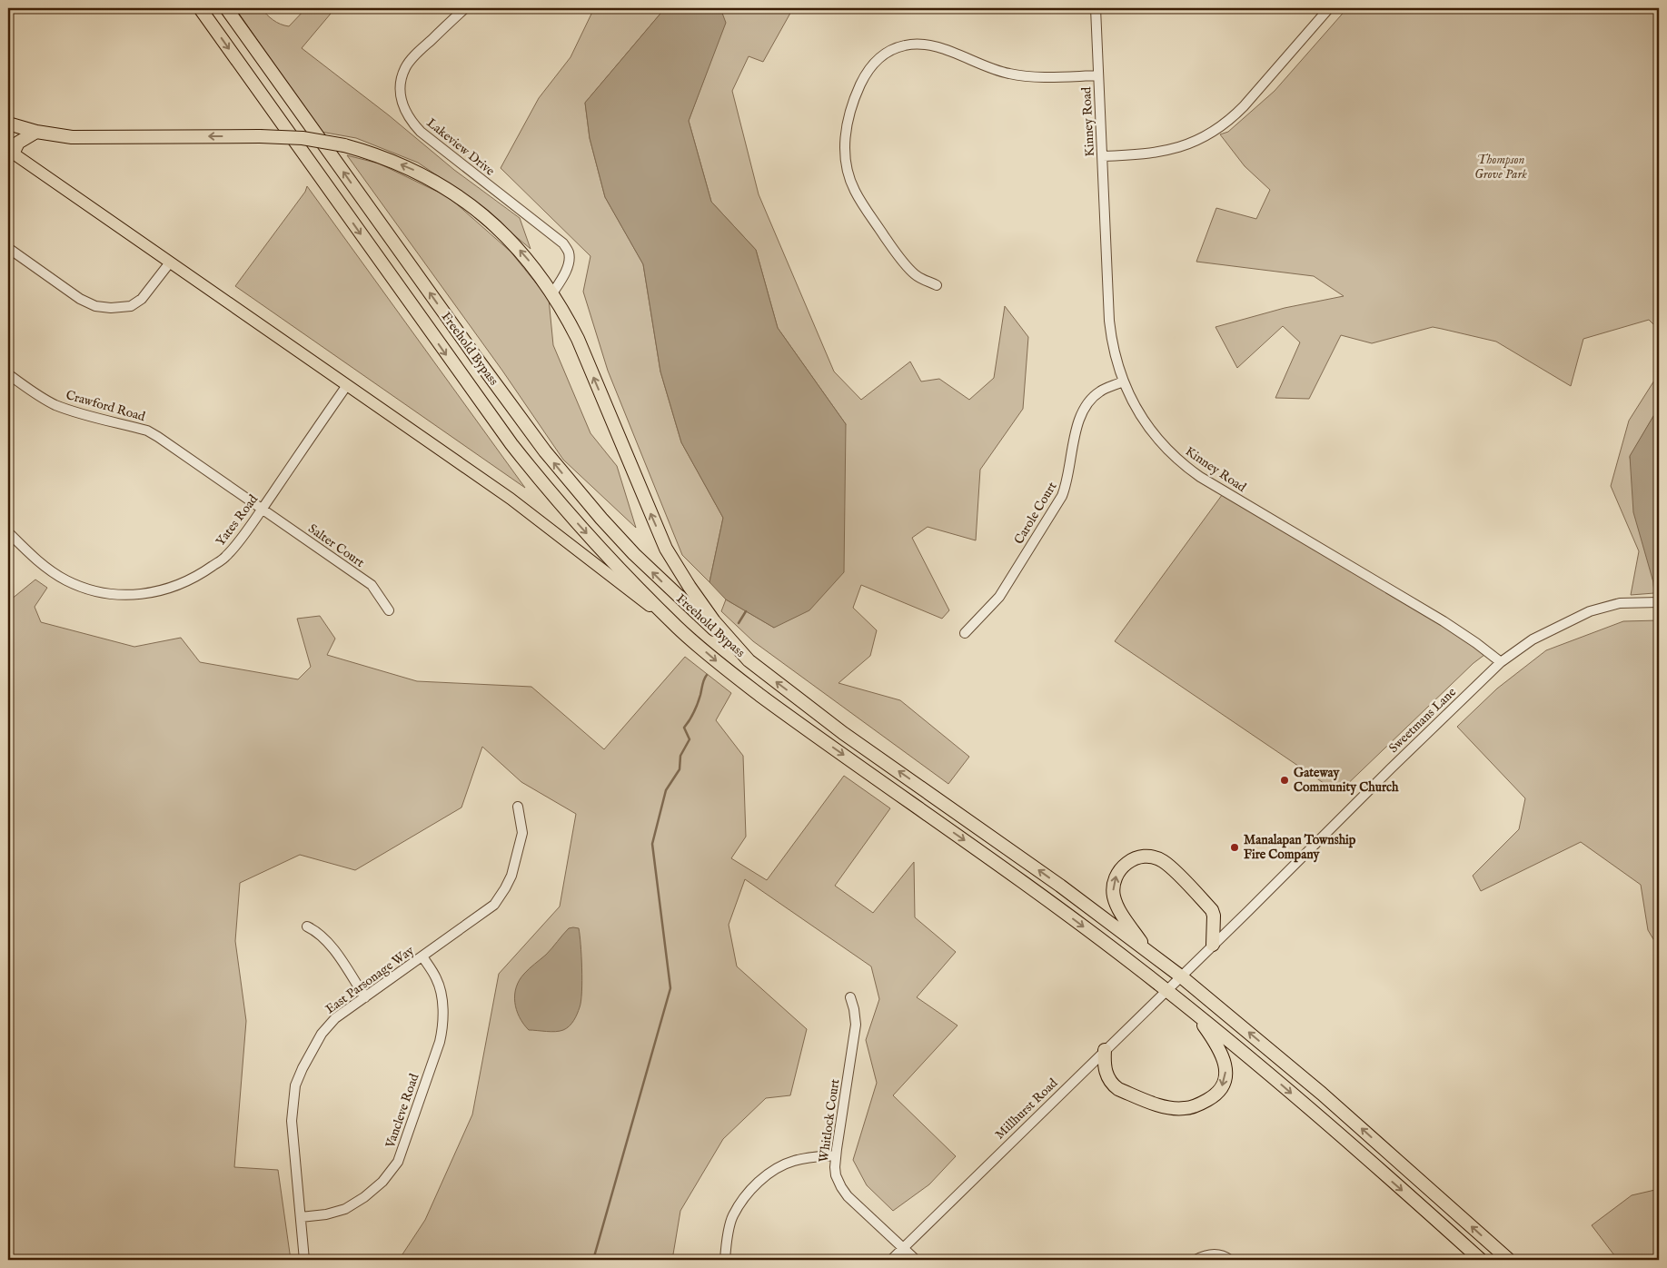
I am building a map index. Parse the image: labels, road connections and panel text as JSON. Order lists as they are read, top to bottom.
{
  "streets": {
    "highway": ["Freehold Bypass"],
    "street": [
      "Kinney Road",
      "Lakeview Drive",
      "Crawford Road",
      "Carole Court",
      "Yates Road",
      "Salter Court",
      "Sweetmans Lane",
      "East Parsonage Way",
      "Millhurst Road",
      "Vancleve Road",
      "Whitlock Court"
    ]
  },
  "crossings": [
    ["Kinney Road", "Carole Court"],
    ["Kinney Road", "Sweetmans Lane"],
    ["Freehold Bypass", "Millhurst Road"],
    ["Crawford Road", "Yates Road"],
    ["Crawford Road", "Salter Court"],
    ["Yates Road", "Salter Court"],
    ["Sweetmans Lane", "Millhurst Road"],
    ["East Parsonage Way", "Vancleve Road"],
    ["Millhurst Road", "Whitlock Court"]
  ],
  "parks": ["Thompson Grove Park"],
  "places": ["Gateway Community Church", "Manalapan Township Fire Company"]
}
